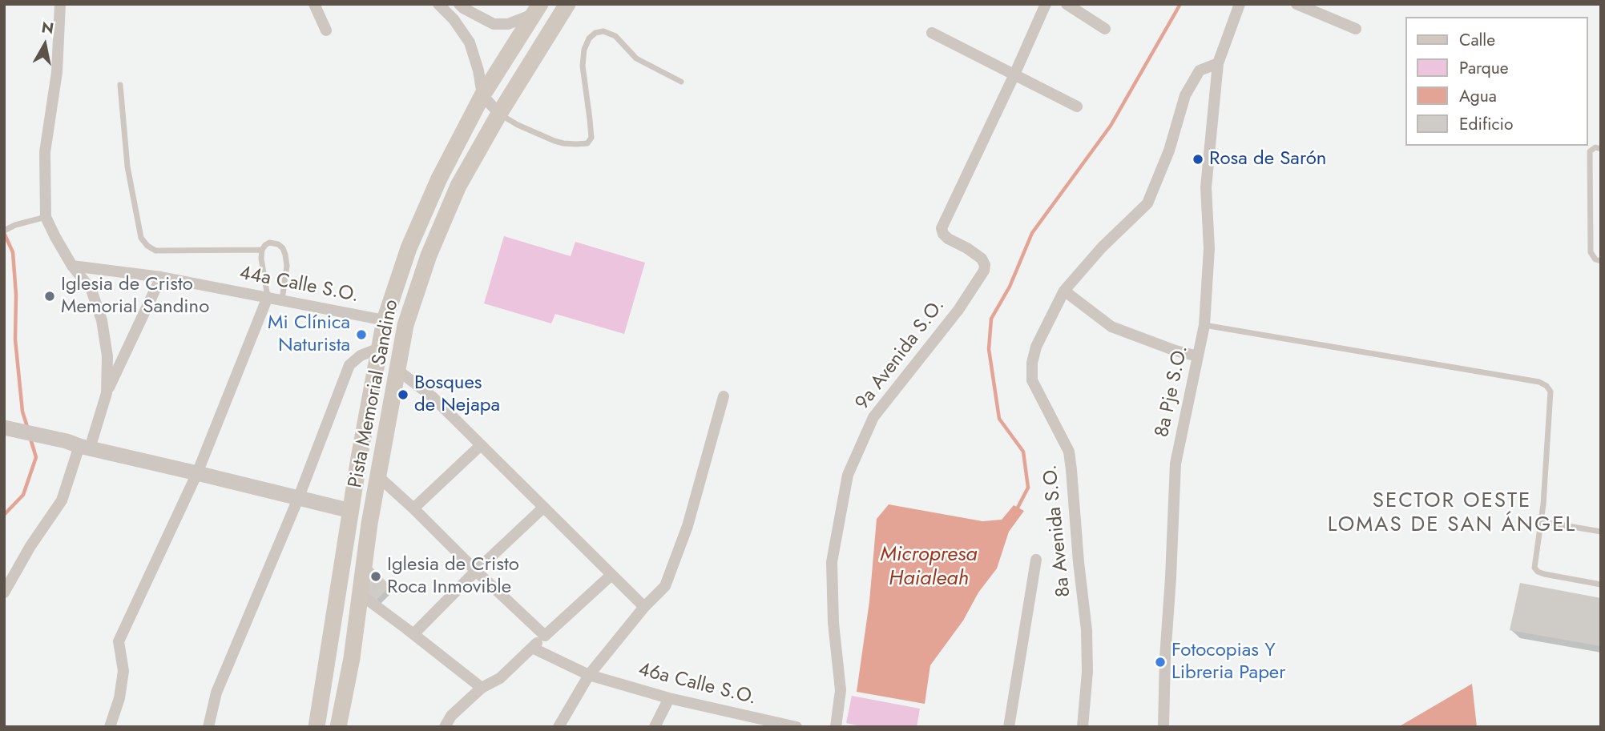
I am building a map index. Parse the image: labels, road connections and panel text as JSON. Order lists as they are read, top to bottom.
{
  "streets": {
    "main road": ["Pista Memorial Sandino"],
    "street": [
      "44a Calle S.O.",
      "9a Avenida S.O.",
      "8a Pje S.O.",
      "8a Avenida S.O.",
      "46a Calle S.O."
    ]
  },
  "crossings": [
    ["44a Calle S.O.", "Pista Memorial Sandino"],
    ["8a Pje S.O.", "8a Avenida S.O."]
  ],
  "districts": ["SECTOR OESTE LOMAS DE SAN ÁNGEL"],
  "water": ["Micropresa Haialeah"],
  "places": [
    "Rosa de Sarón",
    "Iglesia de Cristo Memorial Sandino",
    "Mi Clínica Naturista",
    "Bosques de Nejapa",
    "Iglesia de Cristo Roca Inmovible",
    "Fotocopias Y Libreria Paper"
  ],
  "legend": [
    "Calle",
    "Parque",
    "Agua",
    "Edificio"
  ],
  "north": "top"
}
